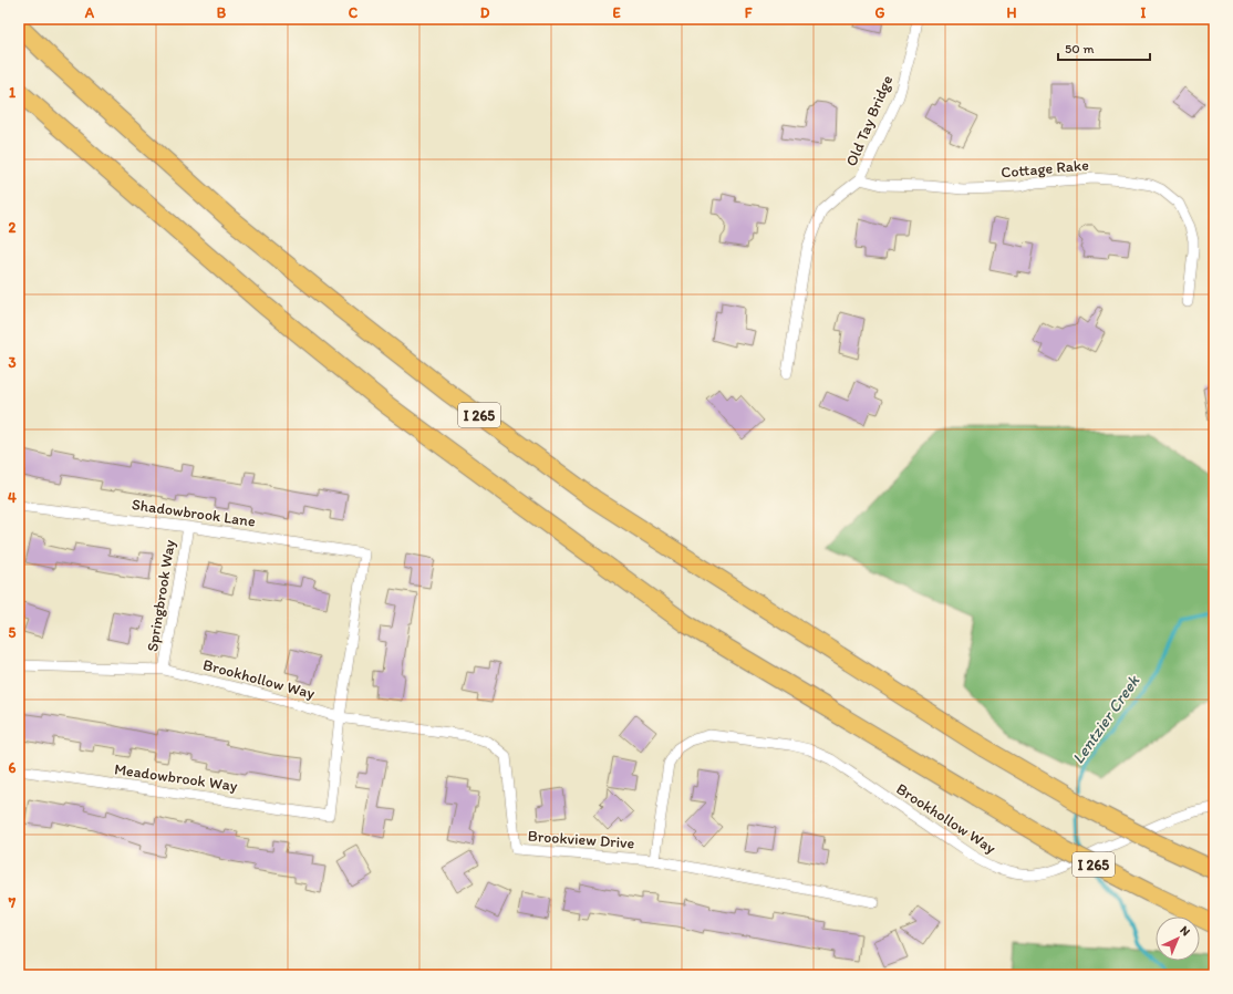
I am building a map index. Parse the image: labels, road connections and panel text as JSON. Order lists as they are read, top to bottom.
{
  "streets": {
    "highway": ["I 265"],
    "street": [
      "Old Tay Bridge",
      "Cottage Rake",
      "Shadowbrook Lane",
      "Springbrook Way",
      "Brookhollow Way",
      "Meadowbrook Way",
      "Brookview Drive"
    ]
  },
  "crossings": [
    ["Old Tay Bridge", "Cottage Rake"],
    ["Shadowbrook Lane", "Springbrook Way"],
    ["Shadowbrook Lane", "Brookhollow Way"],
    ["Shadowbrook Lane", "Meadowbrook Way"],
    ["Springbrook Way", "Brookhollow Way"],
    ["Brookhollow Way", "Meadowbrook Way"],
    ["Brookhollow Way", "Brookview Drive"]
  ],
  "water": ["Lentzier Creek"],
  "scale_bar": "50 m",
  "north": "top right",
  "grid": {
    "columns": [
      "A",
      "B",
      "C",
      "D",
      "E",
      "F",
      "G",
      "H",
      "I"
    ],
    "rows": [
      "1",
      "2",
      "3",
      "4",
      "5",
      "6",
      "7"
    ]
  }
}
